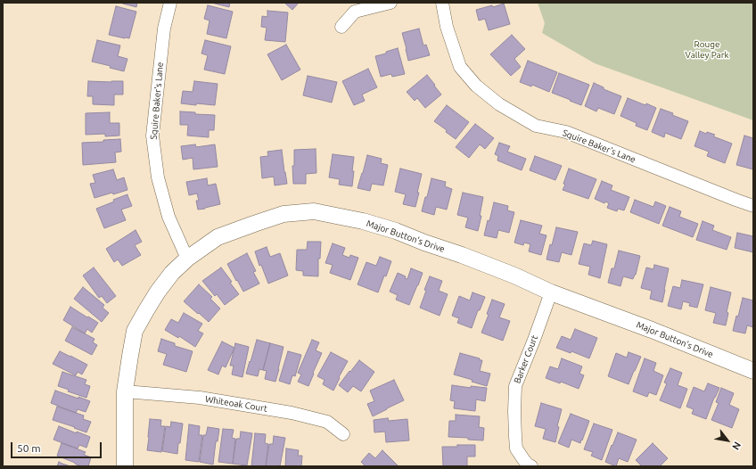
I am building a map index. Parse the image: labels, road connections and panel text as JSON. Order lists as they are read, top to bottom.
{
  "streets": {
    "street": [
      "Squire Baker's Lane",
      "Major Button's Drive",
      "Barker Court",
      "Whiteoak Court"
    ]
  },
  "crossings": [
    ["Squire Baker's Lane", "Major Button's Drive"],
    ["Major Button's Drive", "Barker Court"],
    ["Major Button's Drive", "Whiteoak Court"]
  ],
  "parks": ["Rouge Valley Park"],
  "scale_bar": "50 m",
  "north": "bottom right"
}
